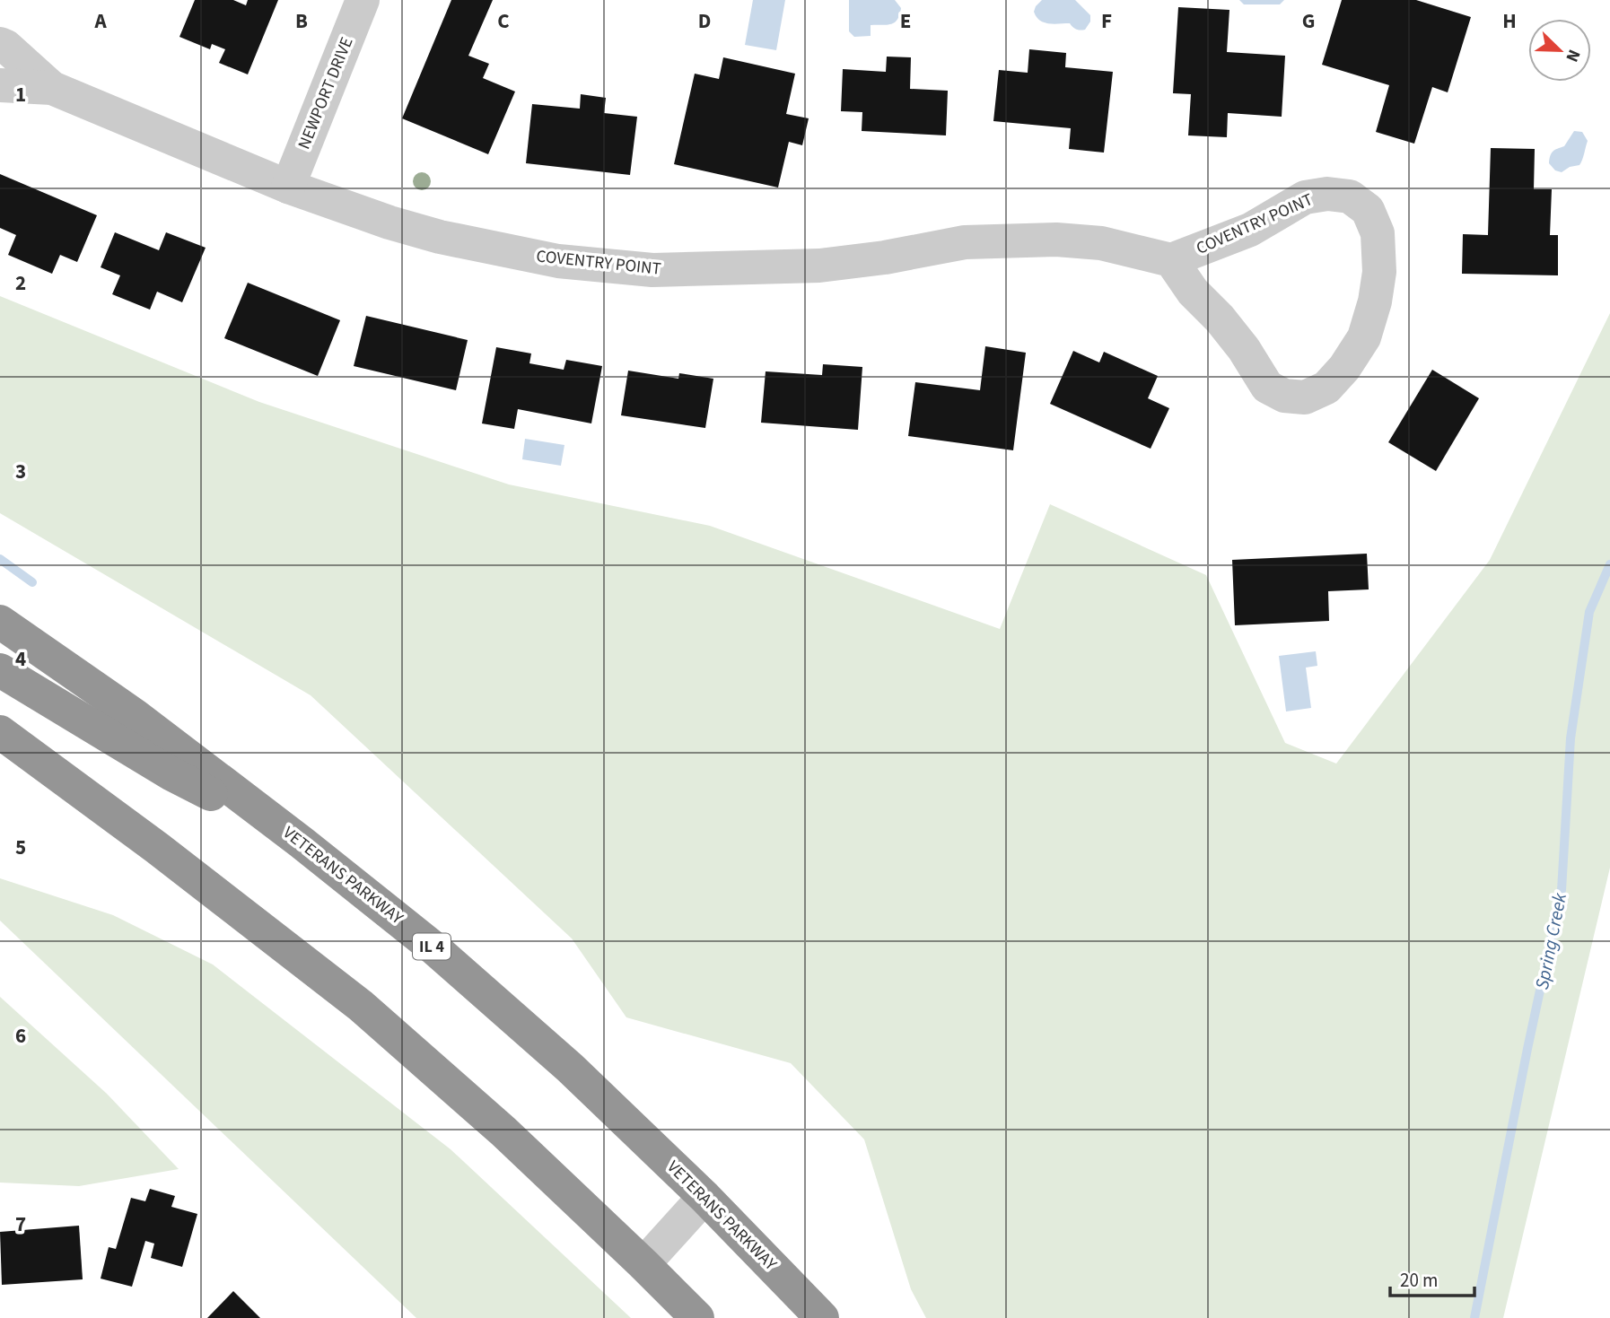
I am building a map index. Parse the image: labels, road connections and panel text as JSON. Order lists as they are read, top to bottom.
{
  "streets": {
    "highway": ["VETERANS PARKWAY", "IL 4"],
    "street": ["NEWPORT DRIVE", "COVENTRY POINT"]
  },
  "crossings": [
    ["NEWPORT DRIVE", "COVENTRY POINT"]
  ],
  "water": ["Spring Creek"],
  "scale_bar": "20 m",
  "north": "bottom right",
  "grid": {
    "columns": [
      "A",
      "B",
      "C",
      "D",
      "E",
      "F",
      "G",
      "H"
    ],
    "rows": [
      "1",
      "2",
      "3",
      "4",
      "5",
      "6",
      "7"
    ]
  }
}
